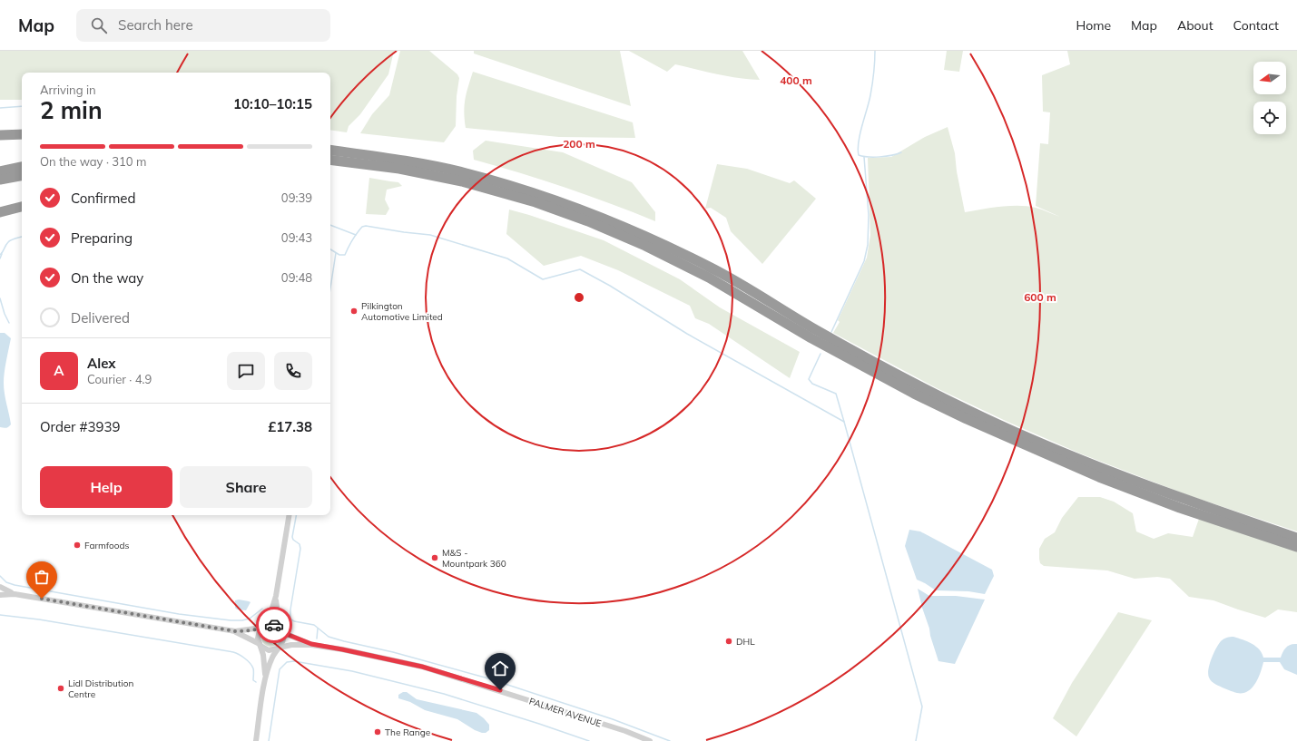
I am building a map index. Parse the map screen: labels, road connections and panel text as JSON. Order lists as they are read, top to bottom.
{
  "streets": {
    "street": ["PALMER AVENUE"]
  },
  "places": [
    "Pilkington Automotive Limited",
    "Farmfoods",
    "M&S - Mountpark 360",
    "DHL",
    "Lidl Distribution Centre",
    "The Range"
  ],
  "north": "left",
  "page": {
    "header": "Map",
    "search": "Search here",
    "nav": [
      "Home",
      "Map",
      "About",
      "Contact"
    ],
    "heading": ["2 min", "Arriving in", "10:10–10:15"],
    "panel": [
      "Alex",
      "Courier · 4.9",
      "Order #3939",
      "£17.38"
    ],
    "bar": "On the way · 310 m",
    "list": [
      ["Confirmed", "09:39"],
      ["Preparing", "09:43"],
      ["On the way", "09:48"],
      "Delivered"
    ],
    "round": "A",
    "buttons": ["Help", "Share"]
  },
  "rings": ["400 m", "200 m", "600 m"]
}
